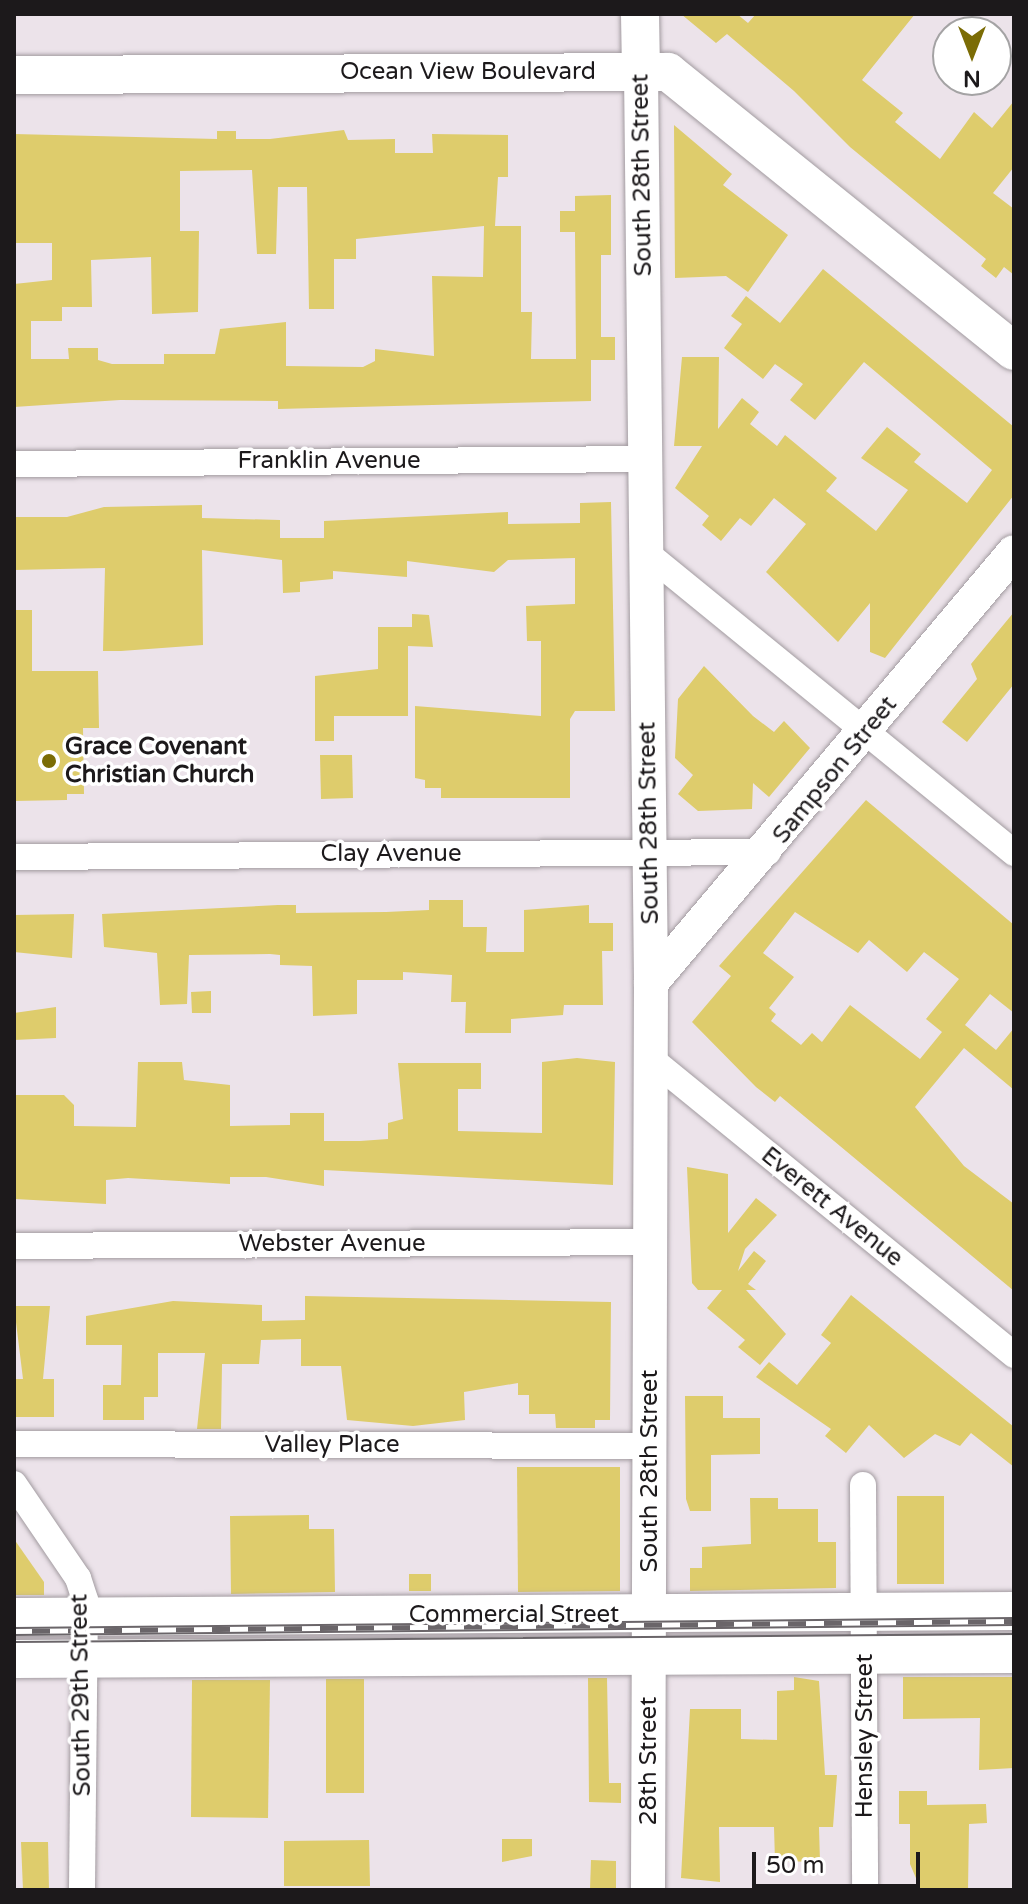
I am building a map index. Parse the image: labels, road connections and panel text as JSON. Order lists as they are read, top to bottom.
{
  "streets": {
    "main road": ["Ocean View Boulevard", "South 28th Street", "Commercial Street"],
    "street": [
      "Franklin Avenue",
      "Sampson Street",
      "Clay Avenue",
      "Everett Avenue",
      "Webster Avenue",
      "Valley Place",
      "South 29th Street",
      "Hensley Street",
      "28th Street"
    ]
  },
  "crossings": [
    ["Ocean View Boulevard", "South 28th Street"],
    ["South 28th Street", "Franklin Avenue"],
    ["South 28th Street", "Sampson Street"],
    ["South 28th Street", "Clay Avenue"],
    ["South 28th Street", "Everett Avenue"],
    ["South 28th Street", "Webster Avenue"],
    ["South 28th Street", "Valley Place"],
    ["South 28th Street", "Commercial Street"],
    ["South 28th Street", "28th Street"],
    ["Sampson Street", "Clay Avenue"],
    ["Commercial Street", "South 29th Street"],
    ["Commercial Street", "Hensley Street"],
    ["Commercial Street", "28th Street"]
  ],
  "places": ["Grace Covenant Christian Church"],
  "scale_bar": "50 m",
  "north": "bottom"
}
